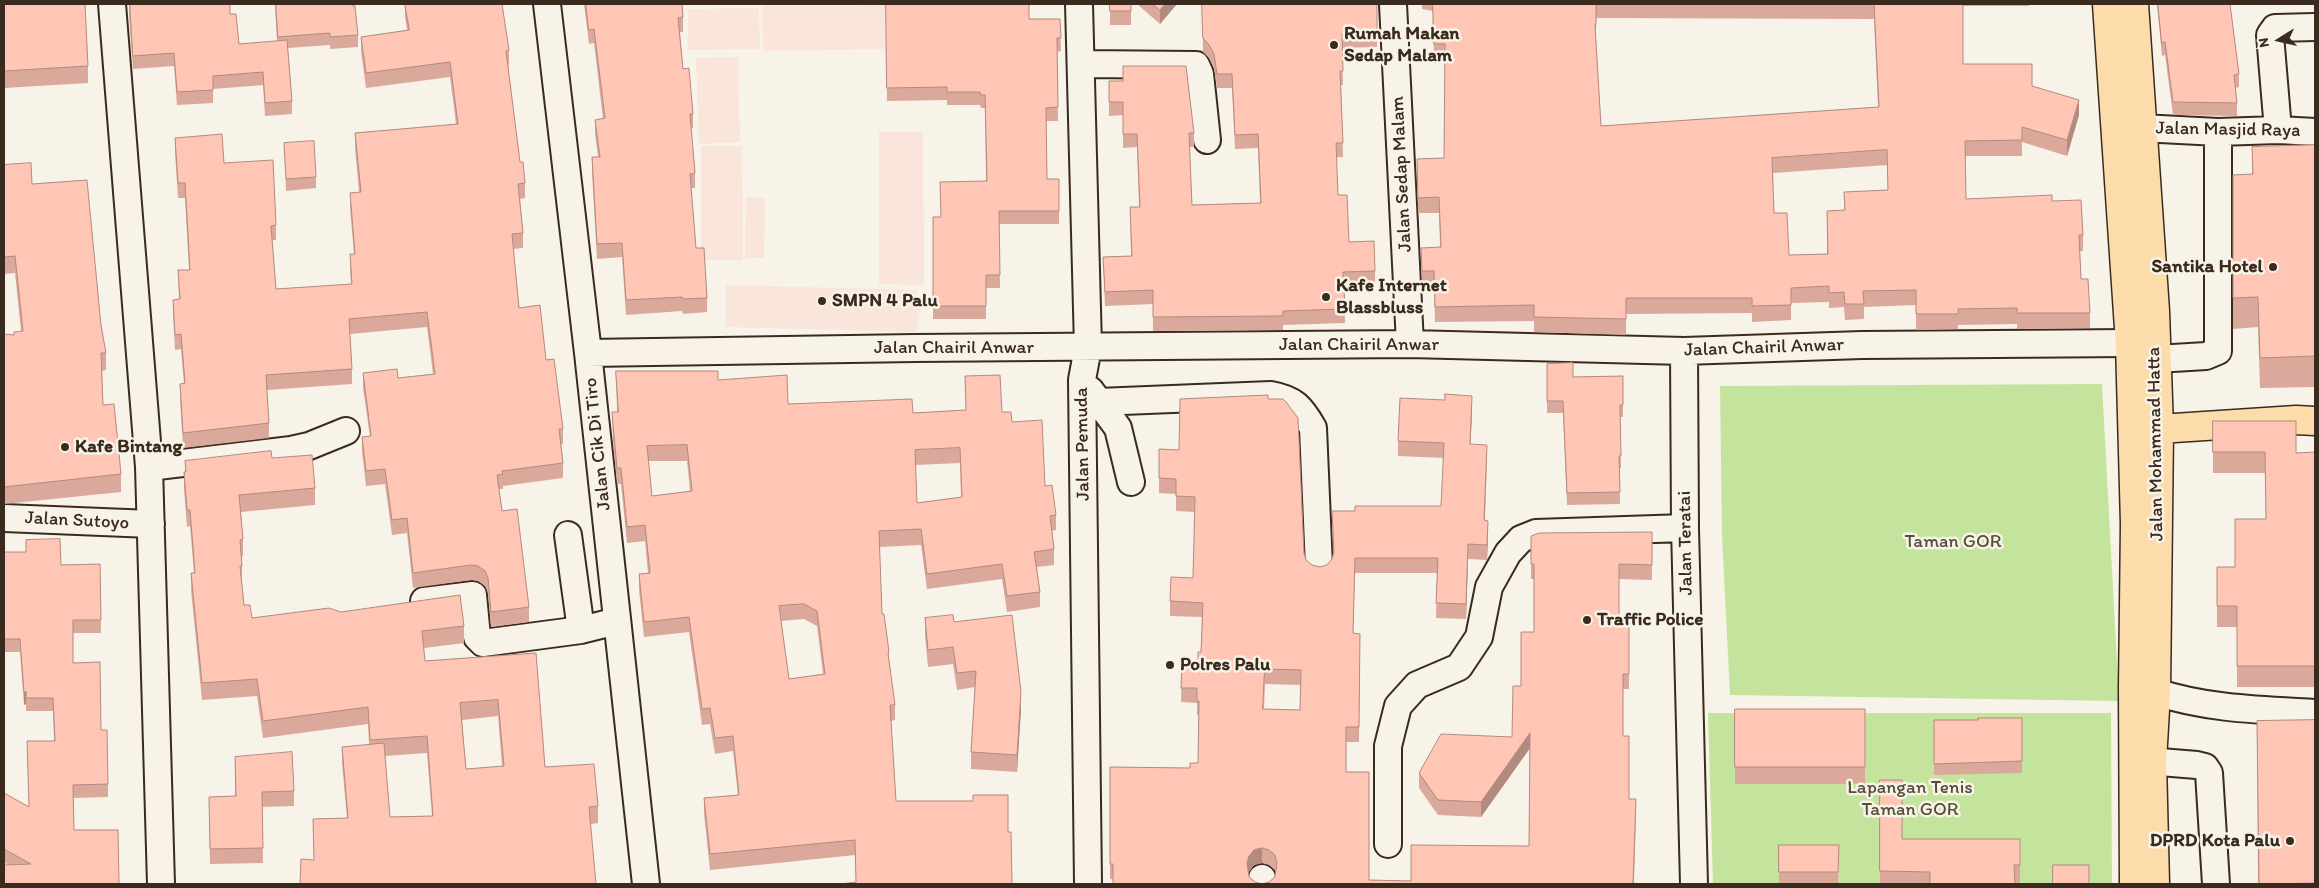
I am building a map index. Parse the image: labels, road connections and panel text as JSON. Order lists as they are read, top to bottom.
{
  "streets": {
    "main road": ["Jalan Mohammad Hatta"],
    "street": [
      "Jalan Masjid Raya",
      "Jalan Sedap Malam",
      "Jalan Chairil Anwar",
      "Jalan Cik Di Tiro",
      "Jalan Pemuda",
      "Jalan Sutoyo",
      "Jalan Teratai"
    ]
  },
  "crossings": [
    ["Jalan Masjid Raya", "Jalan Mohammad Hatta"],
    ["Jalan Sedap Malam", "Jalan Chairil Anwar"],
    ["Jalan Chairil Anwar", "Jalan Cik Di Tiro"],
    ["Jalan Chairil Anwar", "Jalan Pemuda"],
    ["Jalan Chairil Anwar", "Jalan Mohammad Hatta"],
    ["Jalan Chairil Anwar", "Jalan Teratai"]
  ],
  "parks": ["Taman GOR", "Lapangan Tenis Taman GOR"],
  "places": [
    "Rumah Makan Sedap Malam",
    "Santika Hotel",
    "Kafe Internet Blassbluss",
    "SMPN 4 Palu",
    "Kafe Bintang",
    "Traffic Police",
    "Polres Palu",
    "DPRD Kota Palu"
  ],
  "north": "left"
}
